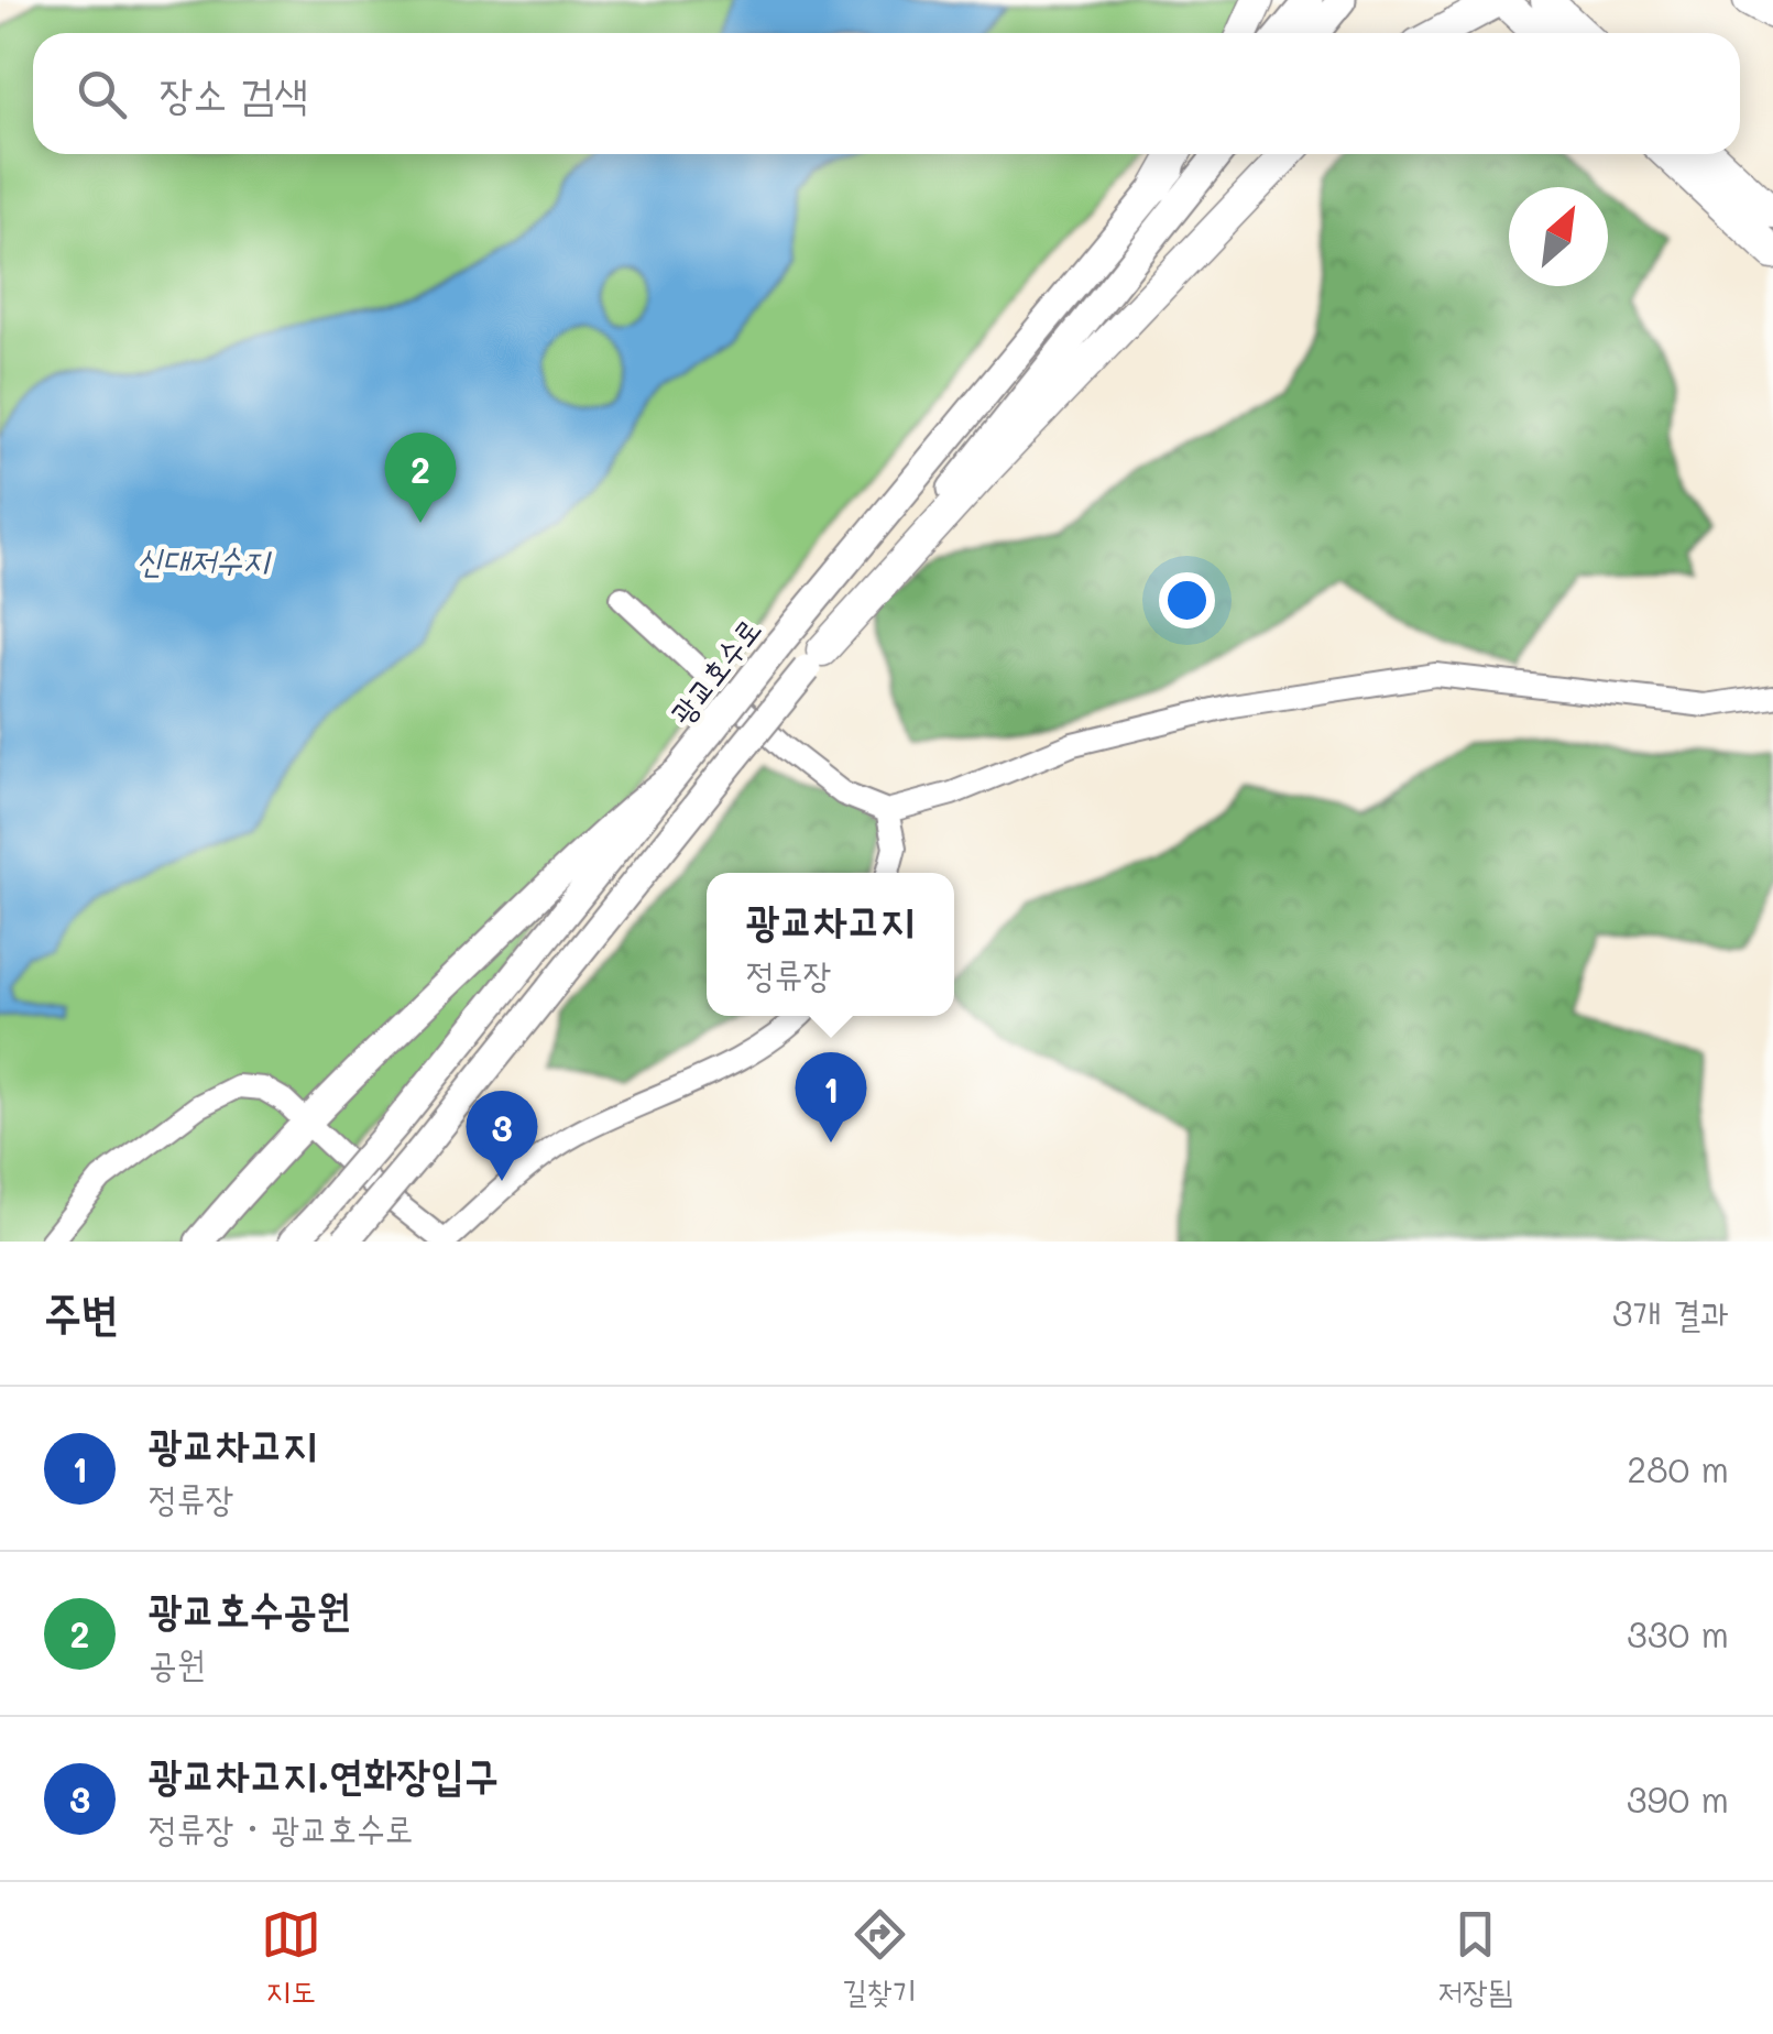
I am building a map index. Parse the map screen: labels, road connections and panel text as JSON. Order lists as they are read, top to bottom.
{
  "streets": {
    "main road": ["광교호수로"]
  },
  "water": ["신대저수지"],
  "north": "top right",
  "page": {
    "search": "장소 검색",
    "pins": ["2", "1", "3"],
    "popup": ["광교차고지", "정류장"],
    "heading": ["주변", "3개 결과"],
    "list": [
      {
        "mark": "1",
        "name": "광교차고지",
        "note": "정류장",
        "value": "280 m"
      },
      {
        "mark": "2",
        "name": "광교호수공원",
        "note": "공원",
        "value": "330 m"
      },
      {
        "mark": "3",
        "name": "광교차고지.연화장입구",
        "note": "정류장 · 광교호수로",
        "value": "390 m"
      }
    ],
    "nav": ["지도", "길찾기", "저장됨"]
  }
}
